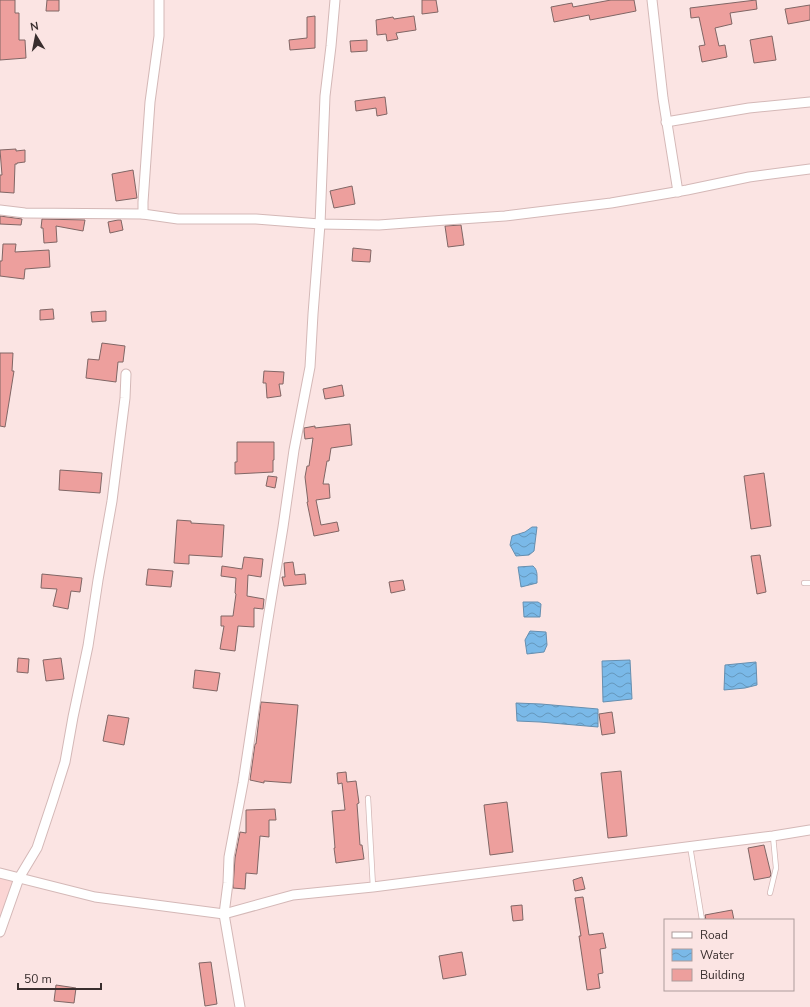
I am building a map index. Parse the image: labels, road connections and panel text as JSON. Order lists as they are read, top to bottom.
{
  "legend": ["Road", "Water", "Building"],
  "scale_bar": "50 m",
  "north": "top"
}
